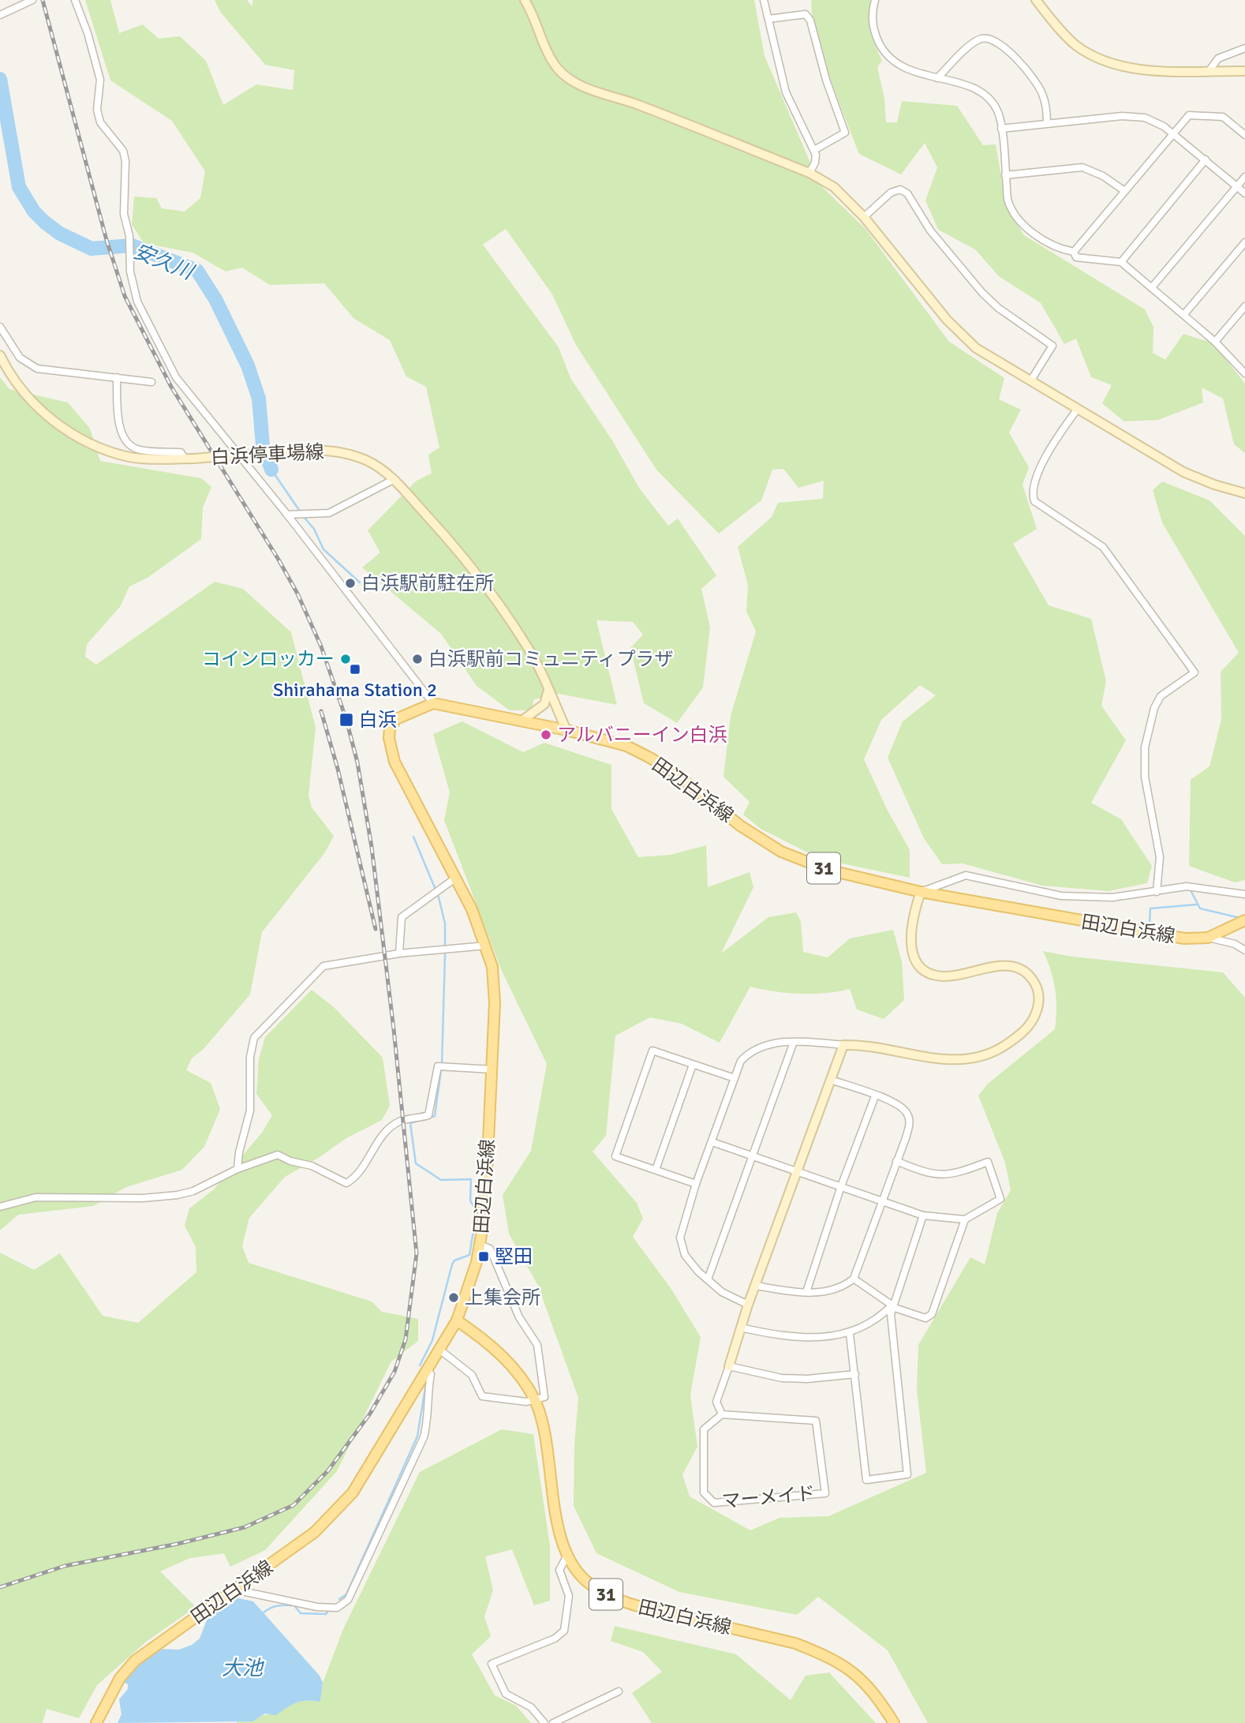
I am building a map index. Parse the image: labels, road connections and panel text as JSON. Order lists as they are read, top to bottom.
{
  "streets": {
    "main road": ["田辺白浜線", "31"],
    "street": ["白浜停車場線", "マーメイド"]
  },
  "crossings": [
    ["白浜停車場線", "田辺白浜線"]
  ],
  "water": ["安久川", "大池"],
  "places": {
    "other": [
      "白浜駅前駐在所",
      "コインロッカー",
      "白浜駅前コミュニティプラザ",
      "アルバニーイン白浜",
      "上集会所"
    ],
    "transit": ["Shirahama Station 2", "白浜", "堅田"]
  }
}
